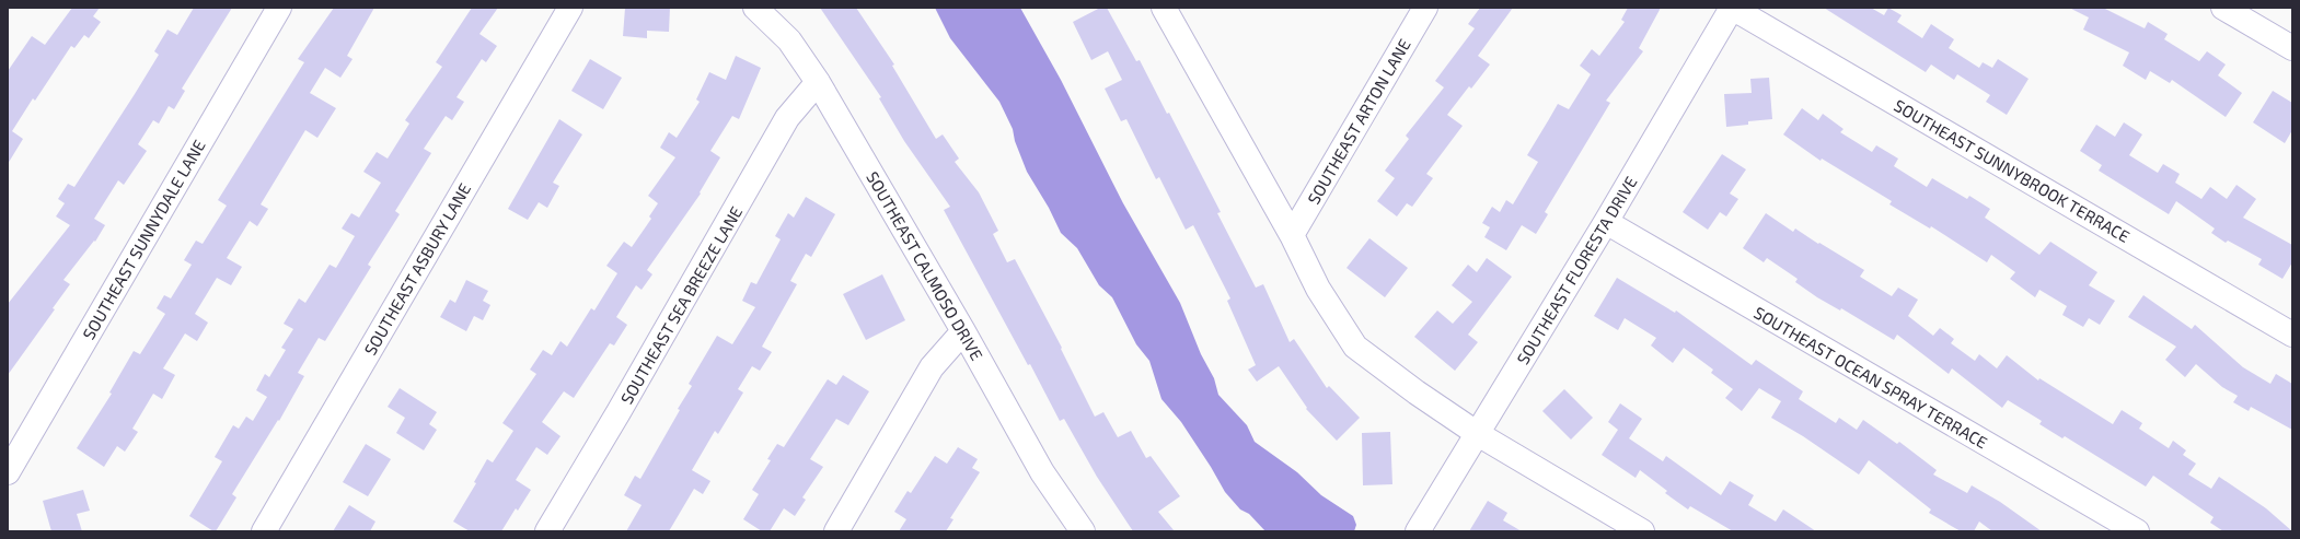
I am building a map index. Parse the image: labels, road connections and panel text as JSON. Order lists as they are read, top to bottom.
{
  "streets": {
    "street": [
      "SOUTHEAST ARTON LANE",
      "SOUTHEAST SUNNYBROOK TERRACE",
      "SOUTHEAST SUNNYDALE LANE",
      "SOUTHEAST CALMOSO DRIVE",
      "SOUTHEAST ASBURY LANE",
      "SOUTHEAST FLORESTA DRIVE",
      "SOUTHEAST SEA BREEZE LANE",
      "SOUTHEAST OCEAN SPRAY TERRACE"
    ]
  },
  "crossings": [
    ["SOUTHEAST SUNNYBROOK TERRACE", "SOUTHEAST FLORESTA DRIVE"],
    ["SOUTHEAST CALMOSO DRIVE", "SOUTHEAST SEA BREEZE LANE"],
    ["SOUTHEAST FLORESTA DRIVE", "SOUTHEAST OCEAN SPRAY TERRACE"]
  ]
}
